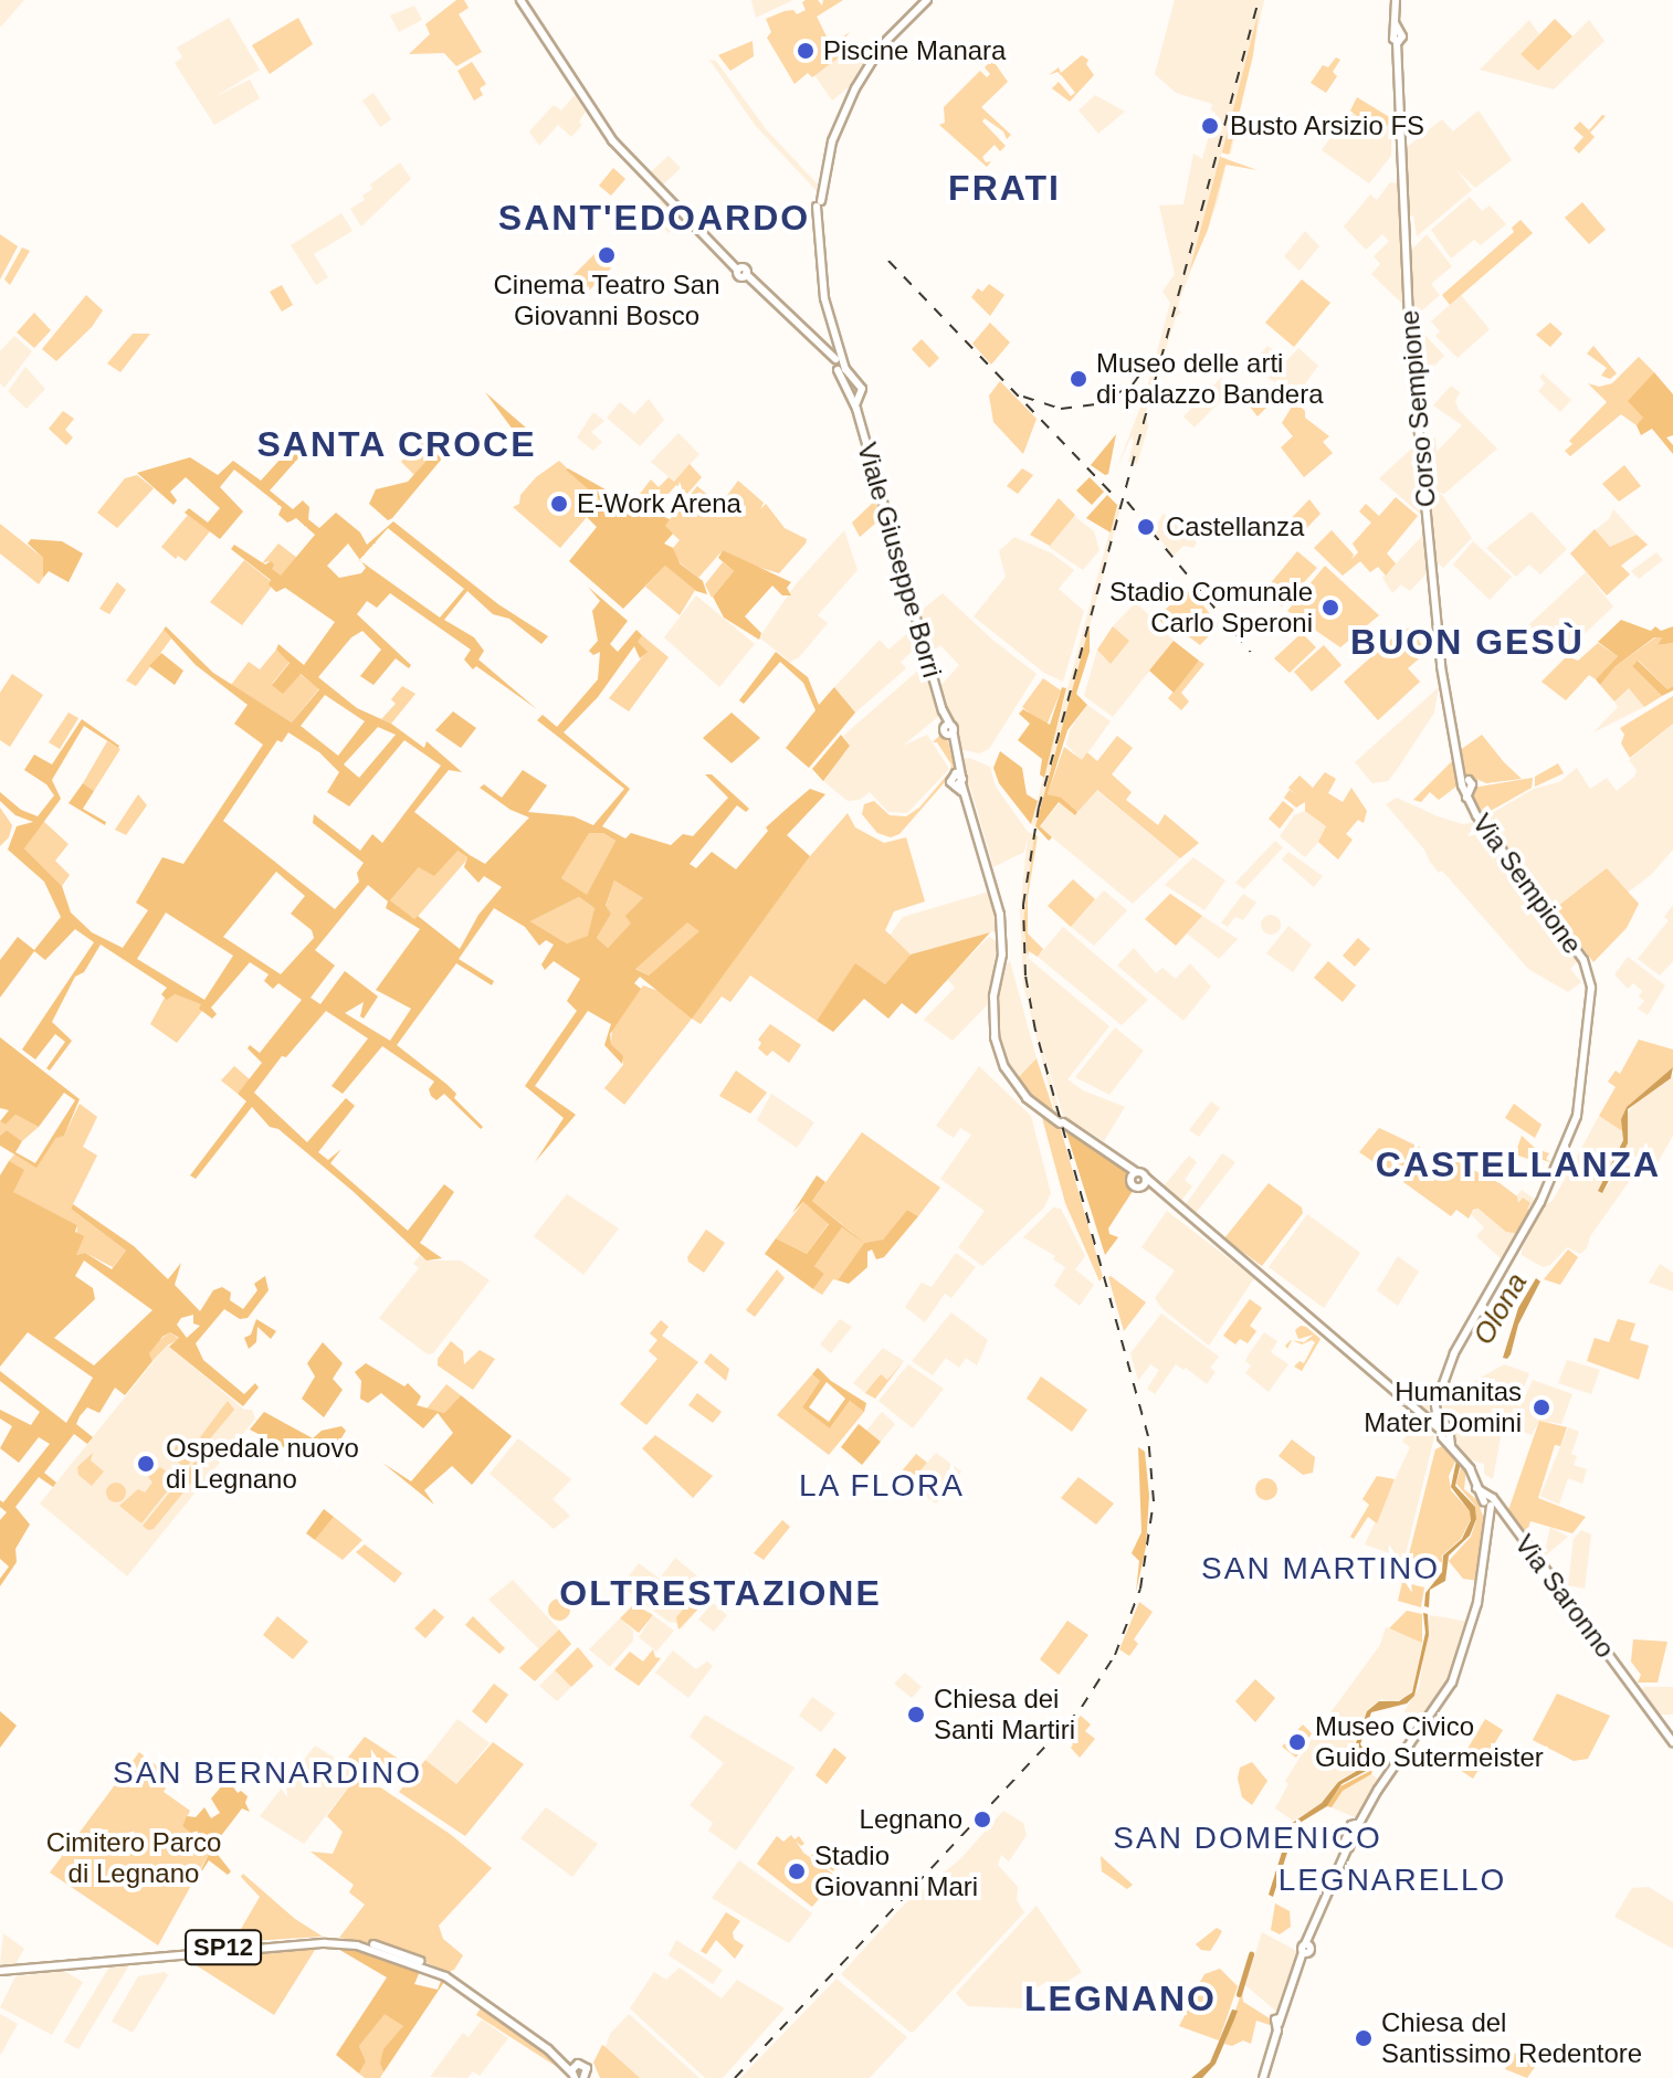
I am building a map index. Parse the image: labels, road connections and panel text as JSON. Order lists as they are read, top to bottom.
{
  "streets": {
    "main road": [
      "Corso Sempione",
      "Viale Giuseppe Borri",
      "Via Sempione",
      "Via Saronno",
      "SP12"
    ]
  },
  "crossings": [
    ["Corso Sempione", "Via Sempione"]
  ],
  "districts": [
    "FRATI",
    "SANT'EDOARDO",
    "SANTA CROCE",
    "BUON GESÙ",
    "CASTELLANZA",
    "LA FLORA",
    "SAN MARTINO",
    "OLTRESTAZIONE",
    "SAN BERNARDINO",
    "SAN DOMENICO",
    "LEGNARELLO",
    "LEGNANO"
  ],
  "water": ["Olona"],
  "parks": ["Cimitero Parco di Legnano"],
  "places": [
    "Piscine Manara",
    "Busto Arsizio FS",
    "Cinema Teatro San Giovanni Bosco",
    "Museo delle arti di palazzo Bandera",
    "E-Work Arena",
    "Castellanza",
    "Stadio Comunale Carlo Speroni",
    "Humanitas Mater Domini",
    "Ospedale nuovo di Legnano",
    "Chiesa dei Santi Martiri",
    "Museo Civico Guido Sutermeister",
    "Legnano",
    "Stadio Giovanni Mari",
    "Chiesa del Santissimo Redentore"
  ]
}
